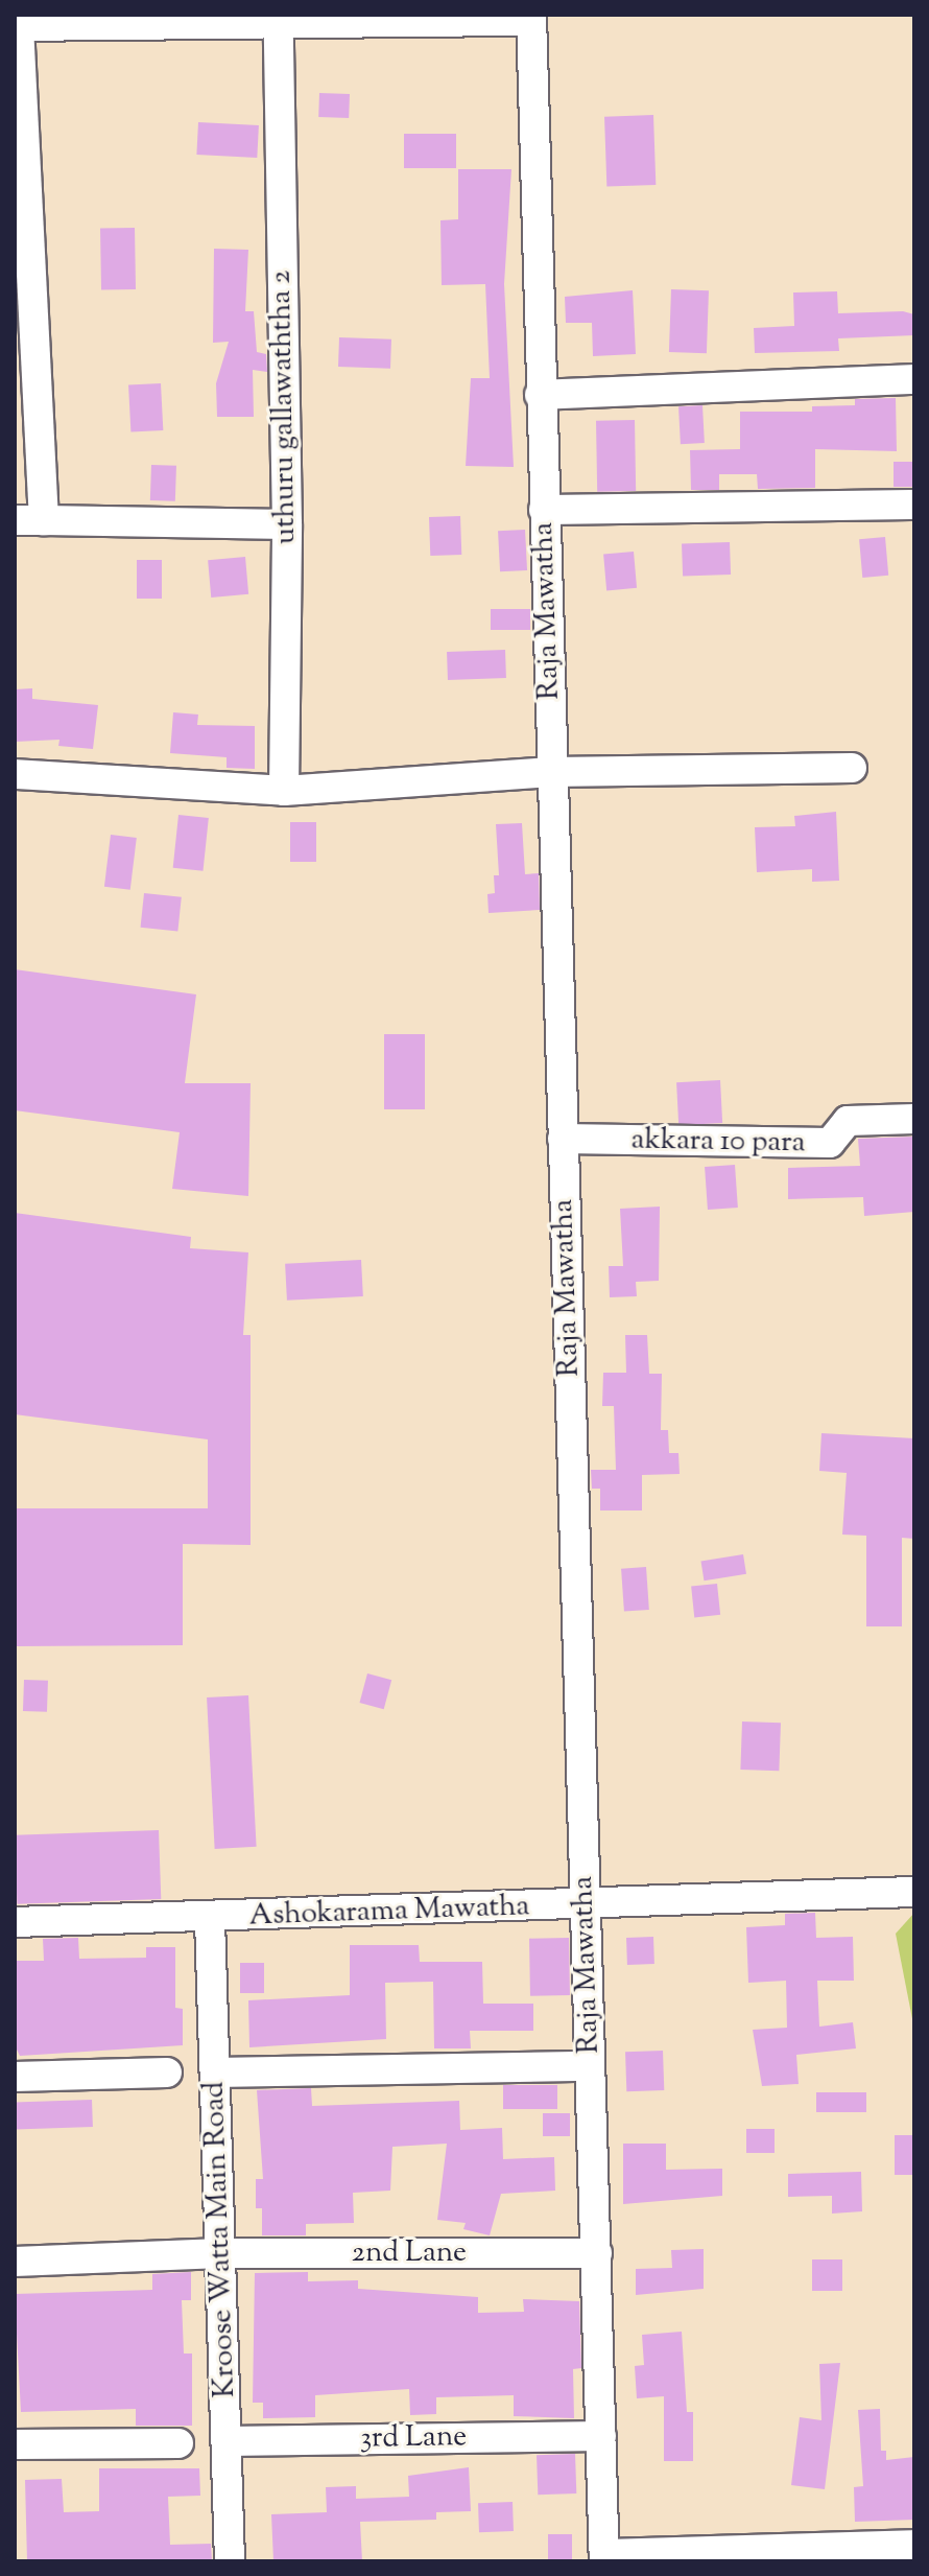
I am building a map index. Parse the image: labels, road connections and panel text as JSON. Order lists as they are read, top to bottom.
{
  "streets": {
    "street": [
      "uthuru gallawaththa 2",
      "Raja Mawatha",
      "akkara 10 para",
      "Ashokarama Mawatha",
      "Kroose Watta Main Road",
      "2nd Lane",
      "3rd Lane"
    ]
  },
  "crossings": [
    ["Raja Mawatha", "akkara 10 para"],
    ["Raja Mawatha", "Ashokarama Mawatha"],
    ["Raja Mawatha", "2nd Lane"],
    ["Raja Mawatha", "3rd Lane"],
    ["Ashokarama Mawatha", "Kroose Watta Main Road"],
    ["Kroose Watta Main Road", "2nd Lane"],
    ["Kroose Watta Main Road", "3rd Lane"]
  ]
}
